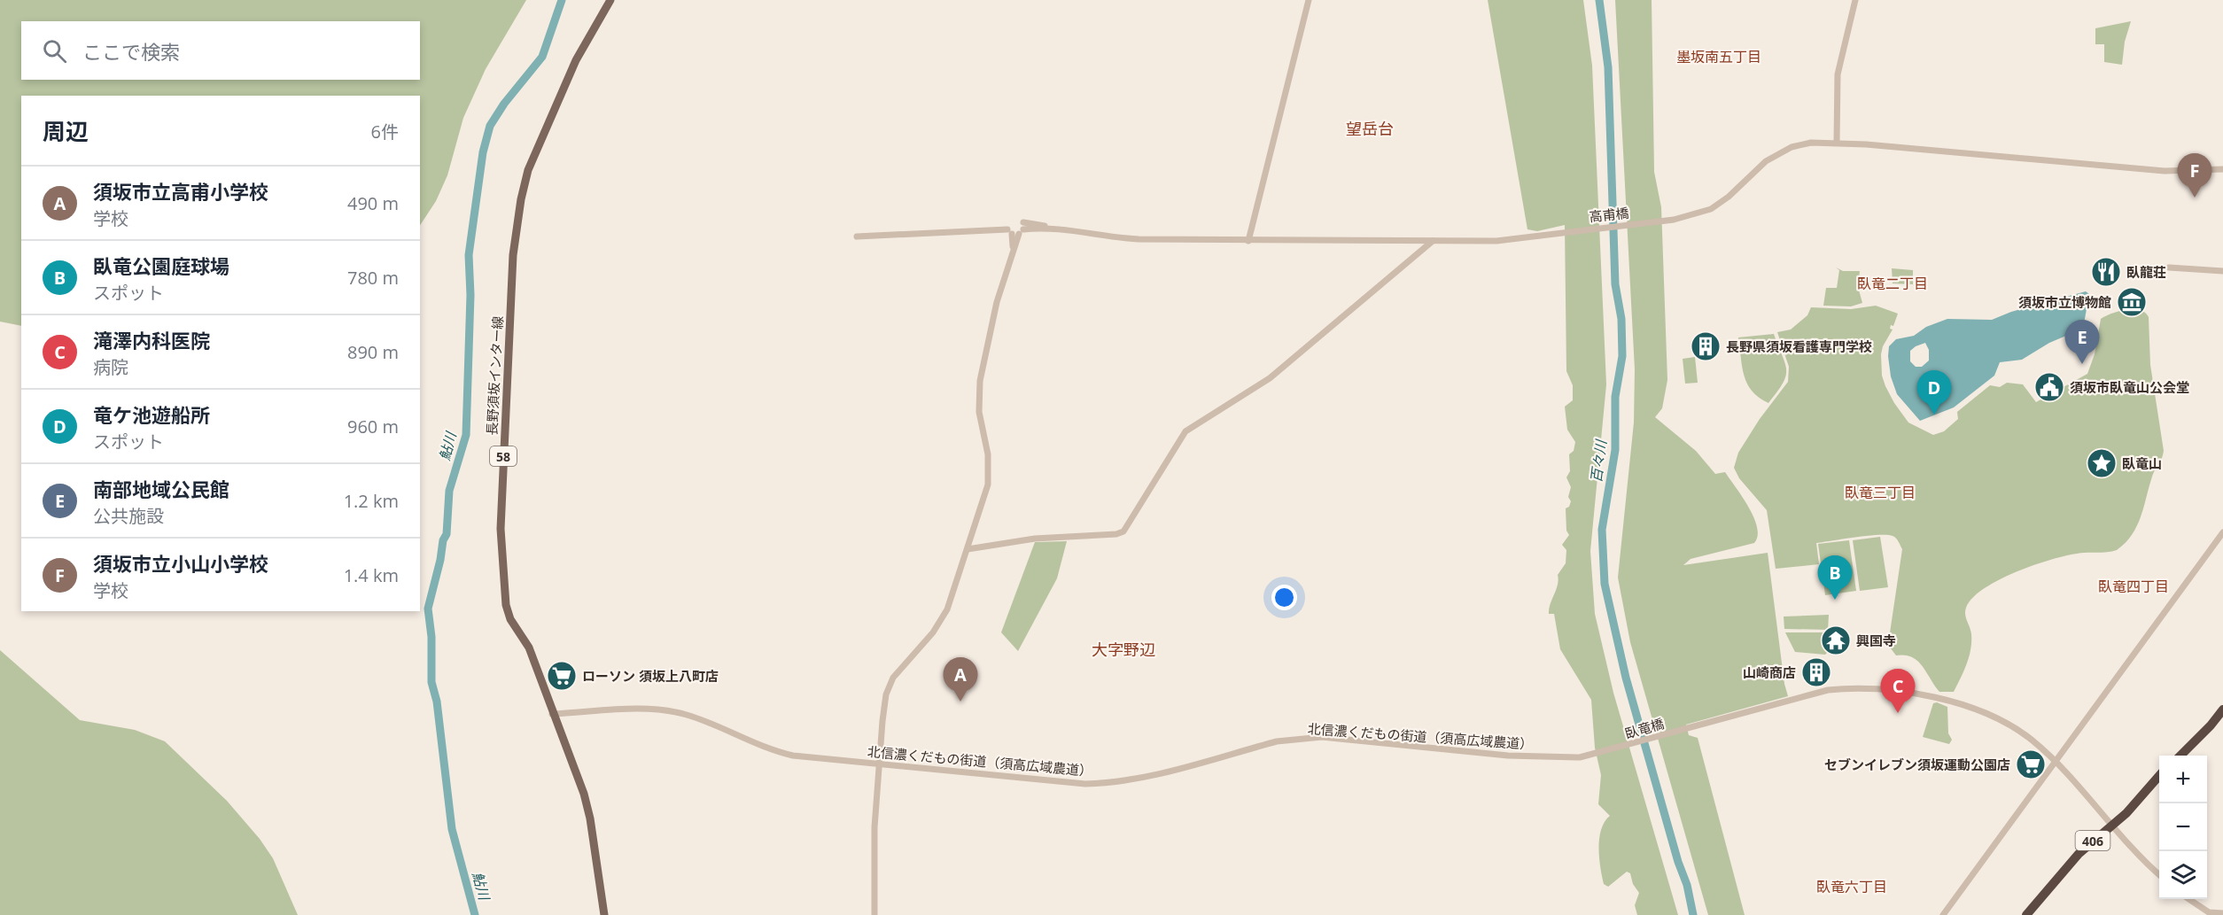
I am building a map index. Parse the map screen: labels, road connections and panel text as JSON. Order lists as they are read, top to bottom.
{
  "streets": {
    "highway": ["406"],
    "main road": ["長野須坂インター線", "58"],
    "street": ["高甫橋", "臥竜橋", "北信濃くだもの街道（須高広域農道）"]
  },
  "crossings": [
    ["長野須坂インター線", "北信濃くだもの街道（須高広域農道）"],
    ["臥竜橋", "北信濃くだもの街道（須高広域農道）"]
  ],
  "districts": [
    "墨坂南五丁目",
    "望岳台",
    "臥竜二丁目",
    "臥竜三丁目",
    "臥竜四丁目",
    "大字野辺",
    "臥竜六丁目"
  ],
  "water": ["鮎川", "百々川"],
  "places": {
    "restaurant": ["臥龍荘"],
    "museum": ["須坂市立博物館"],
    "building": ["長野県須坂看護専門学校", "山崎商店"],
    "public building": ["須坂市臥竜山公会堂"],
    "place": ["臥竜山"],
    "temple": ["興国寺"],
    "supermarket": ["ローソン 須坂上八町店", "セブンイレブン須坂運動公園店"]
  },
  "page": {
    "search": "ここで検索",
    "heading": ["周辺", "6件"],
    "pins": [
      "F",
      "E",
      "D",
      "B",
      "A",
      "C"
    ],
    "list": [
      {
        "mark": "A",
        "name": "須坂市立高甫小学校",
        "note": "学校",
        "value": "490 m"
      },
      {
        "mark": "B",
        "name": "臥竜公園庭球場",
        "note": "スポット",
        "value": "780 m"
      },
      {
        "mark": "C",
        "name": "滝澤内科医院",
        "note": "病院",
        "value": "890 m"
      },
      {
        "mark": "D",
        "name": "竜ケ池遊船所",
        "note": "スポット",
        "value": "960 m"
      },
      {
        "mark": "E",
        "name": "南部地域公民館",
        "note": "公共施設",
        "value": "1.2 km"
      },
      {
        "mark": "F",
        "name": "須坂市立小山小学校",
        "note": "学校",
        "value": "1.4 km"
      }
    ],
    "map_buttons": ["+", "−"]
  }
}
